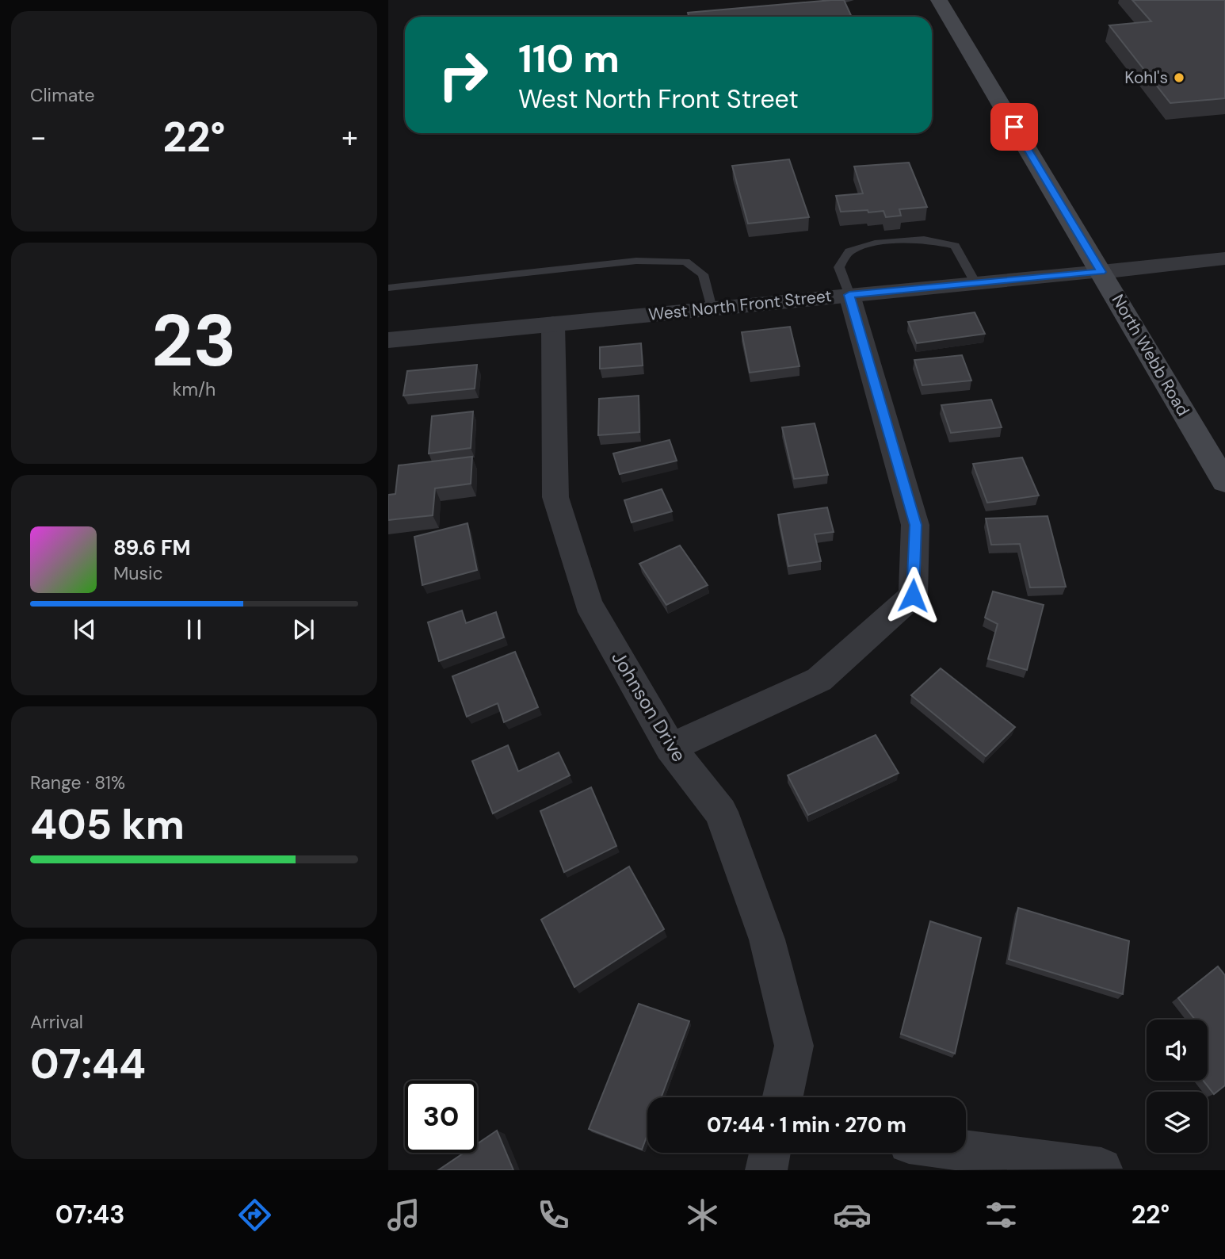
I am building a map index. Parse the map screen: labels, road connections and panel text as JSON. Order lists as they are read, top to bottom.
{
  "streets": {
    "main road": ["North Webb Road"],
    "street": ["West North Front Street", "Johnson Drive"]
  },
  "crossings": [
    ["West North Front Street", "North Webb Road"],
    ["West North Front Street", "Johnson Drive"]
  ],
  "places": ["Kohl's"],
  "page": {
    "tile": [
      "Climate",
      ["23", "km/h"],
      ["Range · 81%", "405 km"],
      ["Arrival", "07:44"]
    ],
    "turn": ["110 m", "West North Front Street"],
    "heat": ["−", "22°", "+"],
    "song": ["89.6 FM", "Music"],
    "limit": "30",
    "trip": "07:44 · 1 min · 270 m",
    "tabs": ["07:43", "22°"]
  }
}
